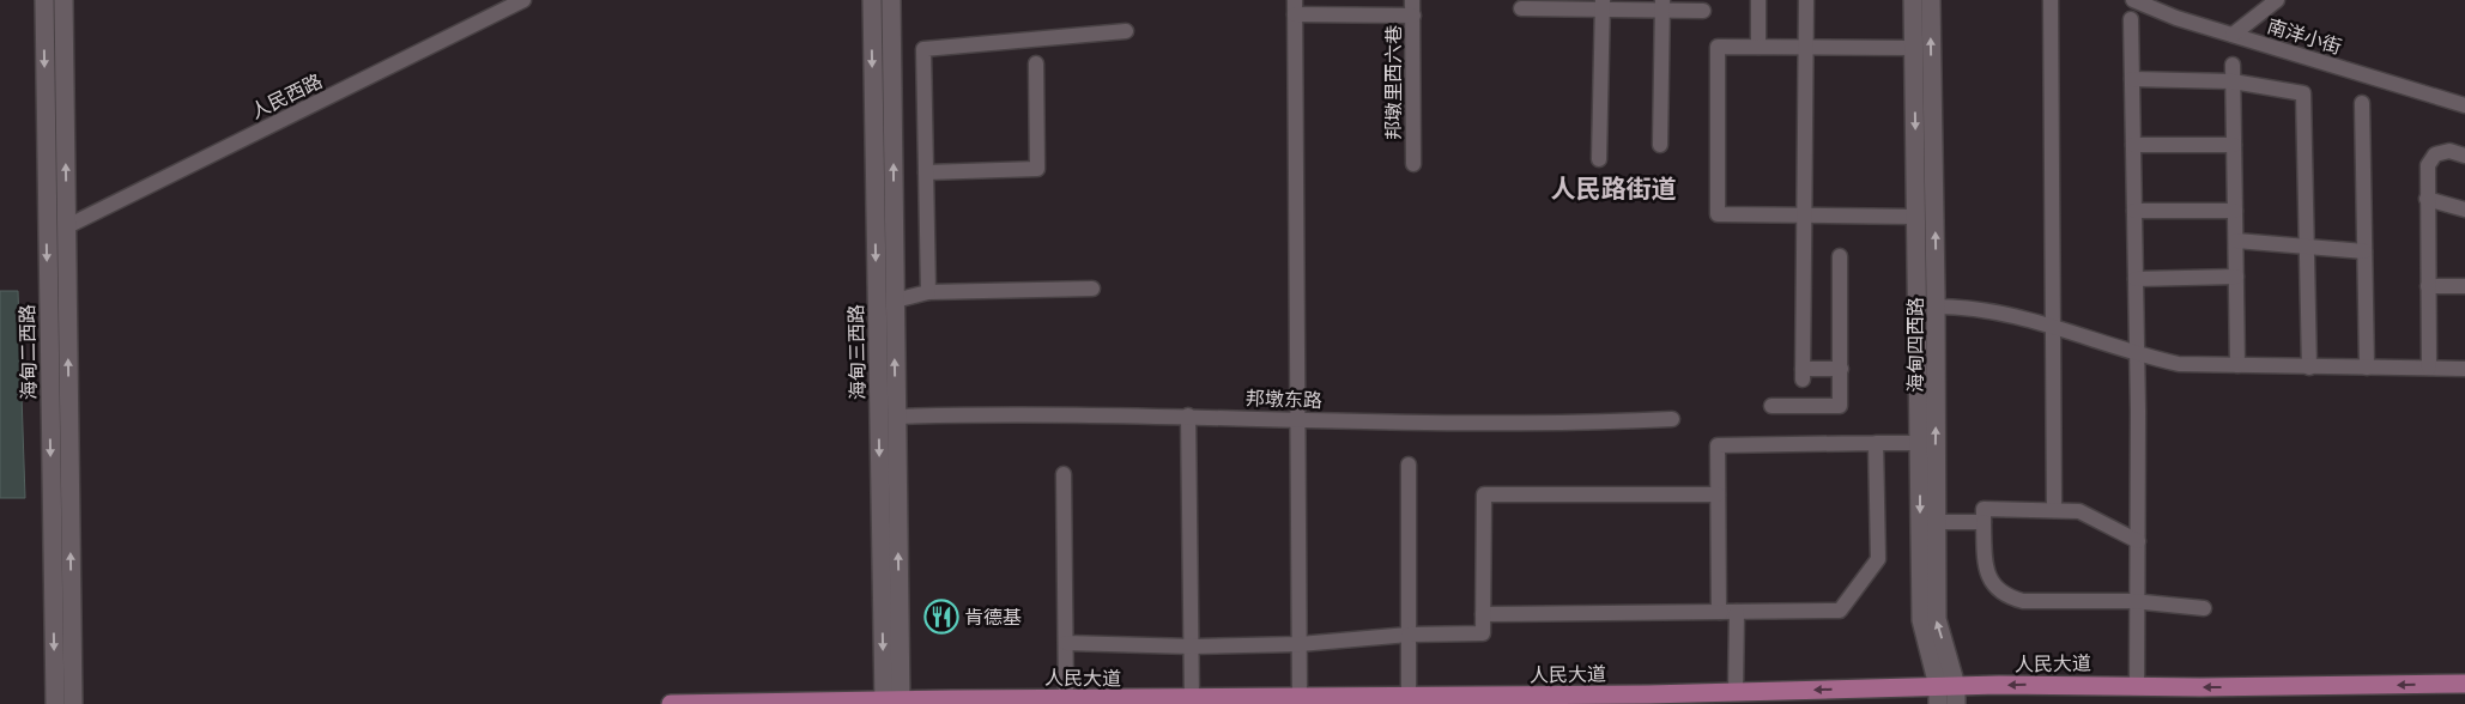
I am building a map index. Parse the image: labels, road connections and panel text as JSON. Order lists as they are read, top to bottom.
{
  "streets": {
    "main road": [
      "海甸四西路",
      "海甸二西路",
      "海甸三西路",
      "人民大道"
    ],
    "street": [
      "南洋小街",
      "邦墩里西六巷",
      "人民西路",
      "邦墩东路"
    ]
  },
  "crossings": [
    ["人民西路", "海甸二西路"],
    ["海甸四西路", "人民大道"],
    ["海甸三西路", "邦墩东路"],
    ["海甸三西路", "人民大道"]
  ],
  "one_way": ["人民大道"],
  "districts": ["人民路街道"],
  "places": {
    "restaurant": ["肯德基"]
  }
}
